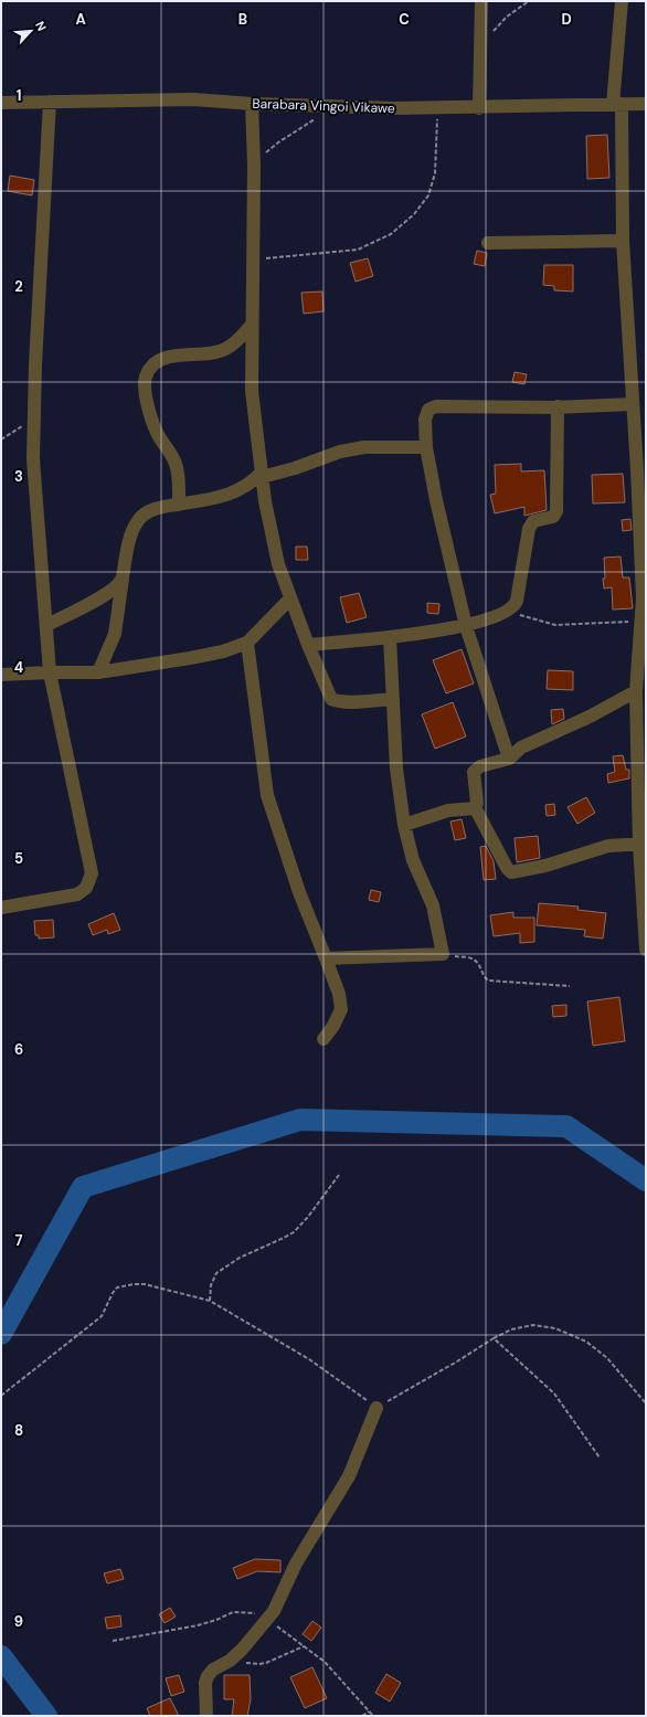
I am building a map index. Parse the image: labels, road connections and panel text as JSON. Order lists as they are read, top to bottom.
{
  "streets": {
    "street": ["Barabara Vingoi Vikawe"]
  },
  "north": "top right",
  "grid": {
    "columns": [
      "A",
      "B",
      "C",
      "D"
    ],
    "rows": [
      "1",
      "2",
      "3",
      "4",
      "5",
      "6",
      "7",
      "8",
      "9"
    ]
  }
}
